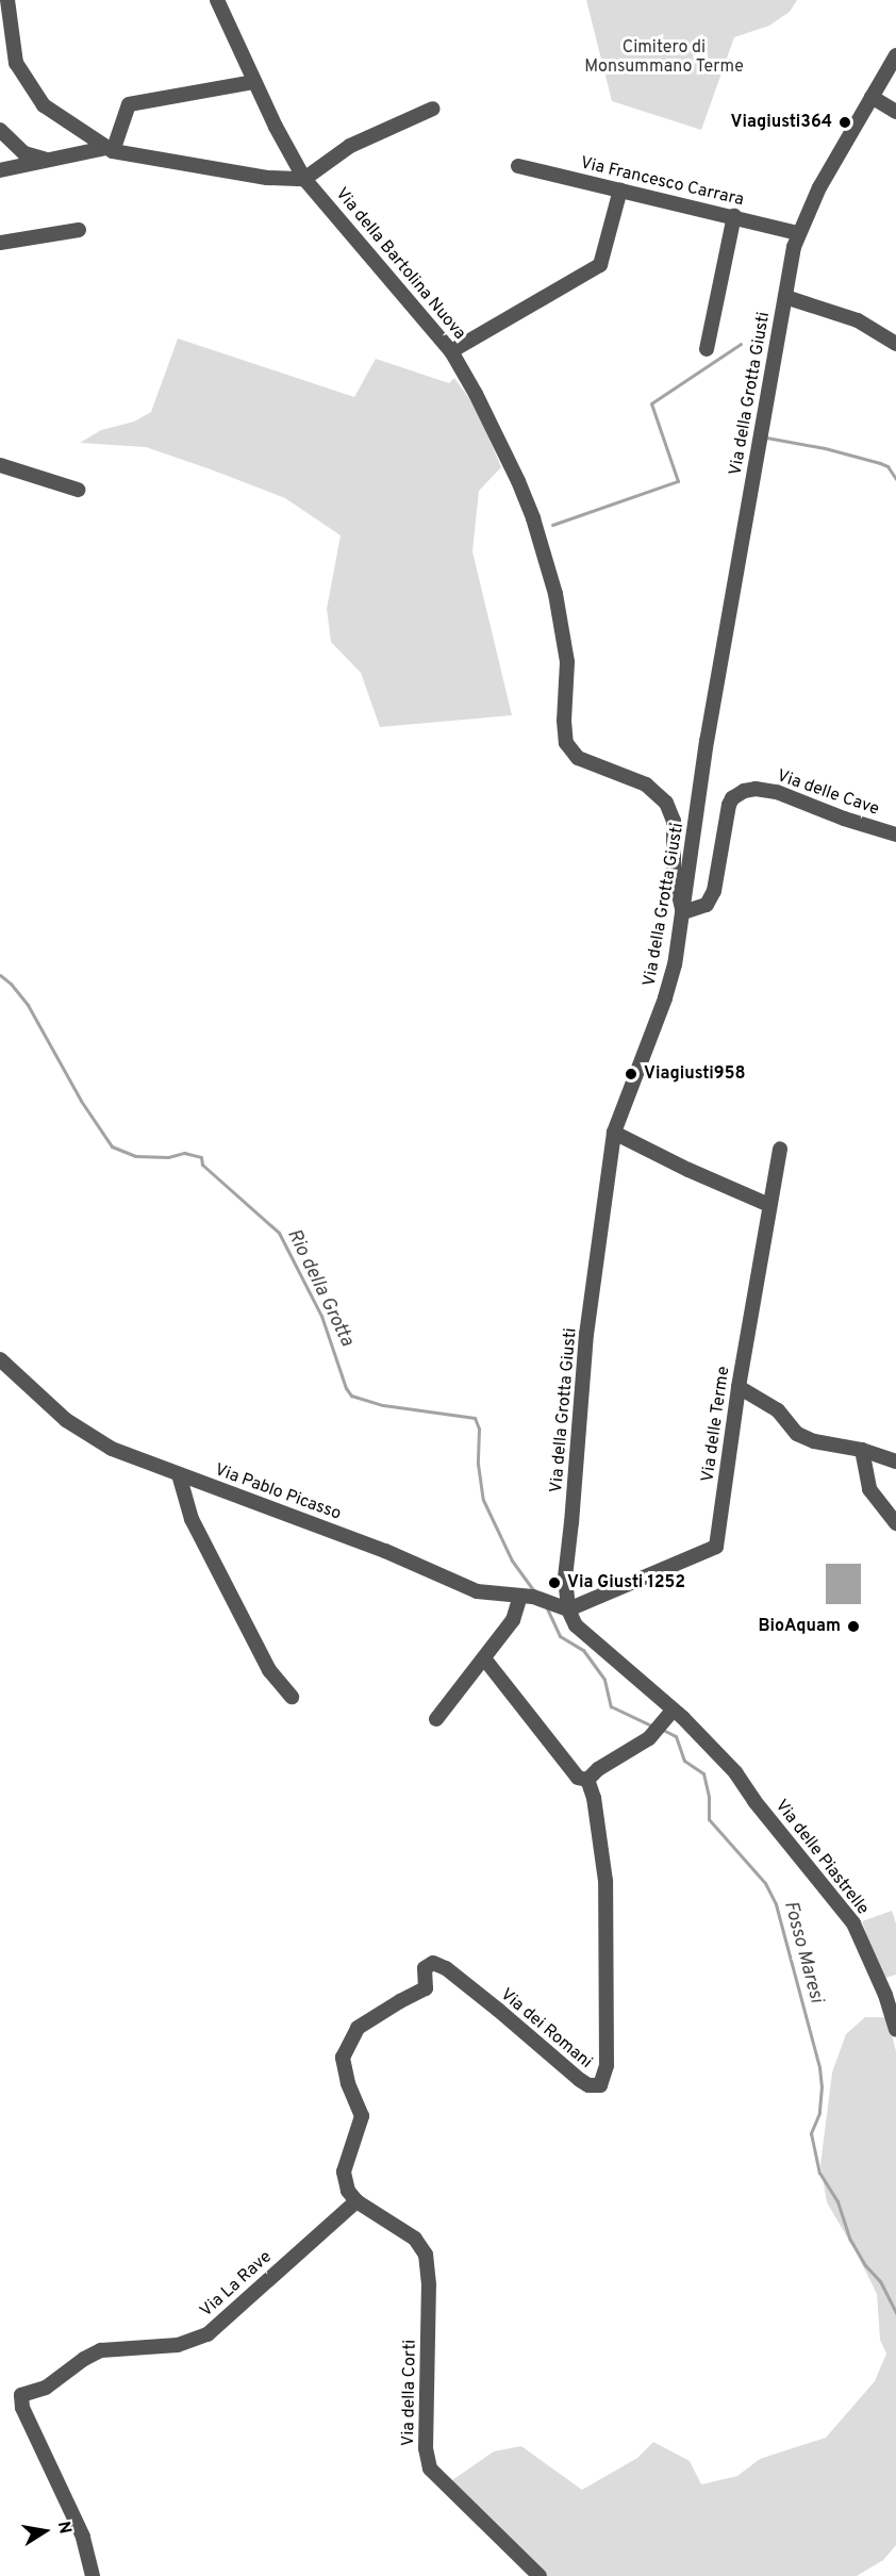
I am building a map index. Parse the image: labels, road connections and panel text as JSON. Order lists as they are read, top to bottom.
{
  "streets": {
    "street": [
      "Via Francesco Carrara",
      "Via della Bartolina Nuova",
      "Via della Grotta Giusti",
      "Via delle Cave",
      "Via delle Terme",
      "Via Pablo Picasso",
      "Via delle Piastrelle",
      "Via dei Romani",
      "Via La Rave",
      "Via della Corti"
    ]
  },
  "crossings": [
    ["Via Francesco Carrara", "Via della Grotta Giusti"],
    ["Via della Bartolina Nuova", "Via della Grotta Giusti"],
    ["Via della Bartolina Nuova", "Via delle Cave"],
    ["Via della Grotta Giusti", "Via delle Cave"],
    ["Via della Grotta Giusti", "Via delle Terme"],
    ["Via della Grotta Giusti", "Via Pablo Picasso"],
    ["Via della Grotta Giusti", "Via delle Piastrelle"],
    ["Via delle Terme", "Via Pablo Picasso"],
    ["Via dei Romani", "Via La Rave"],
    ["Via dei Romani", "Via della Corti"],
    ["Via La Rave", "Via della Corti"]
  ],
  "water": ["Rio della Grotta", "Fosso Maresi"],
  "parks": ["Cimitero di Monsummano Terme"],
  "places": [
    "Viagiusti364",
    "Viagiusti958",
    "Via Giusti 1252",
    "BioAquam"
  ],
  "north": "right"
}
